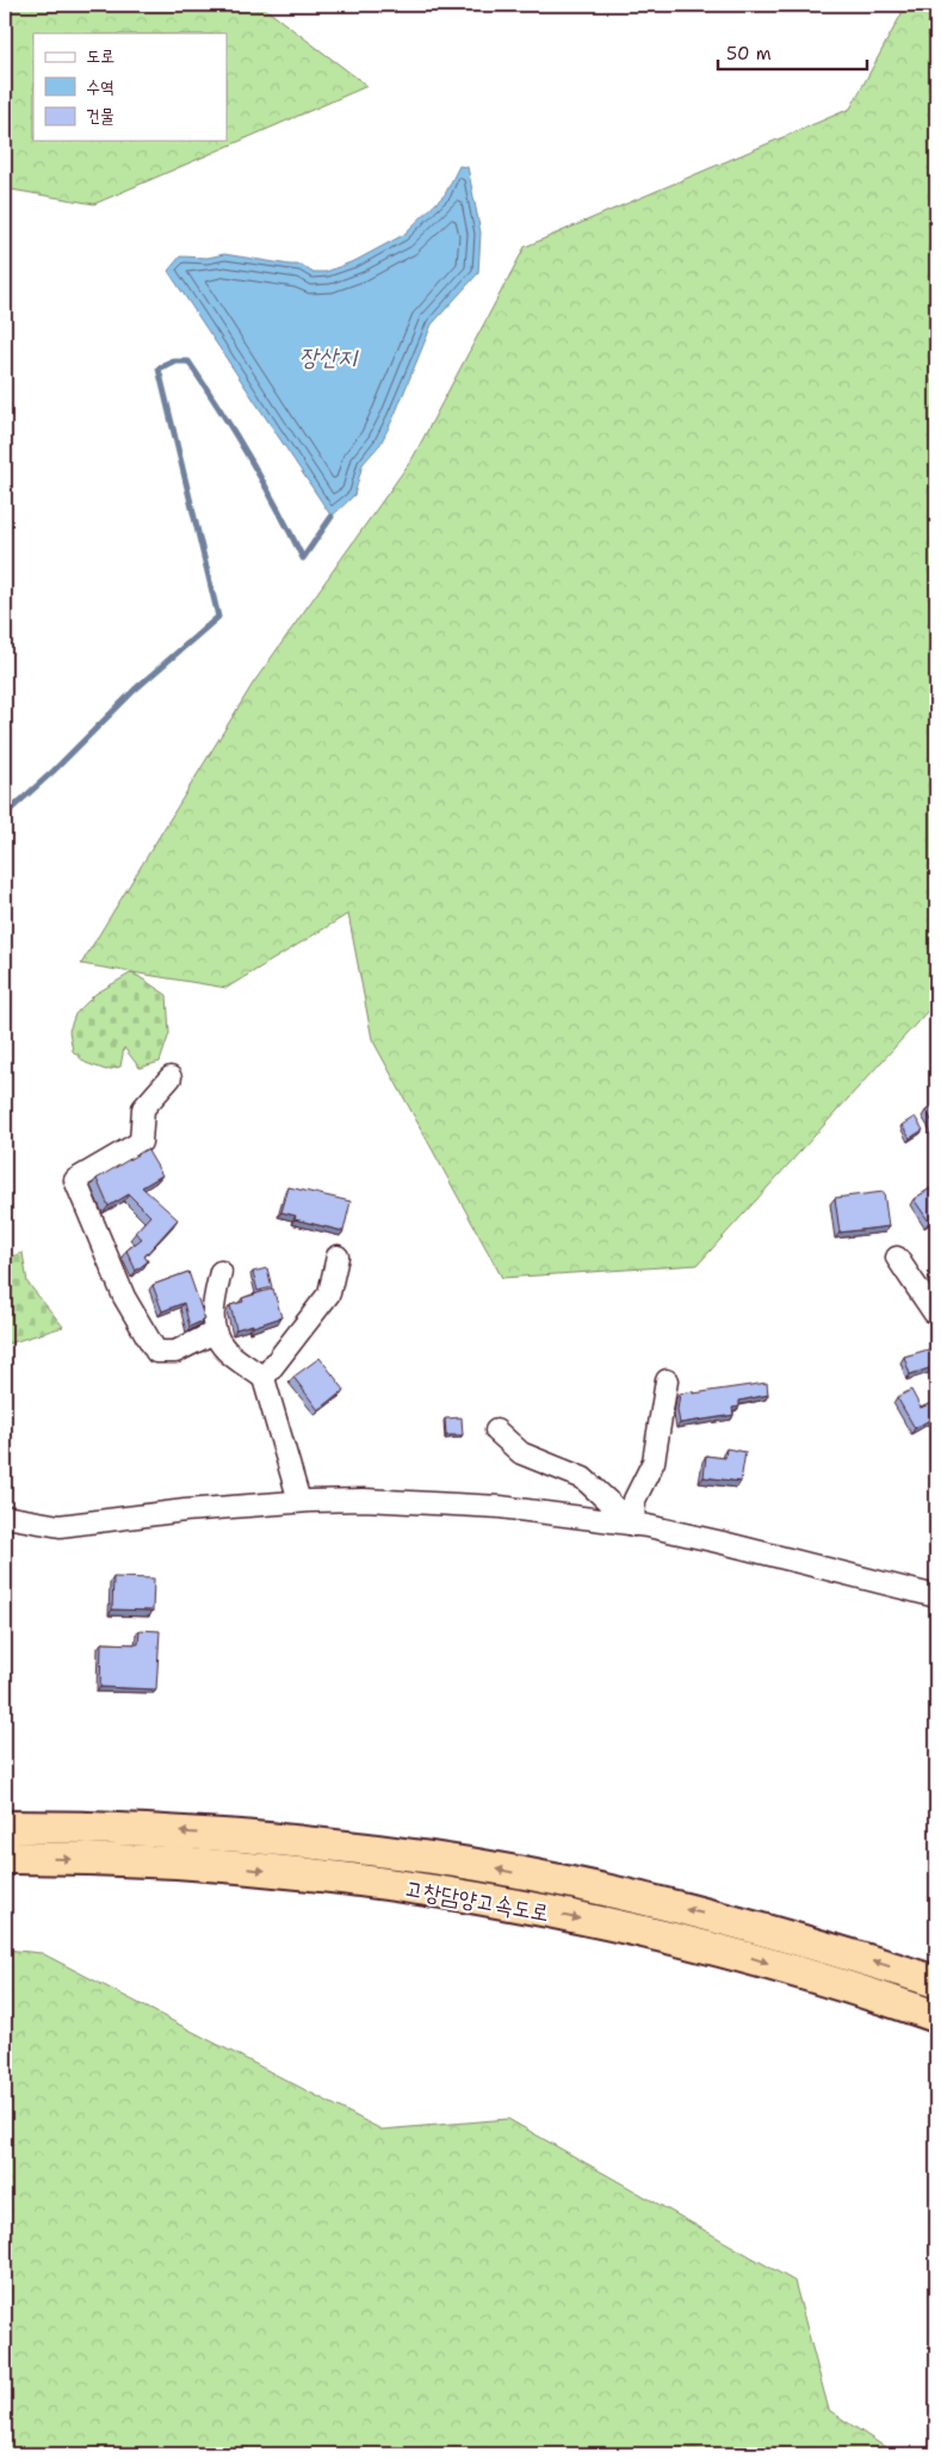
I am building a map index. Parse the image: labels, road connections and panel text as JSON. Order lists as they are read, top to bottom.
{
  "streets": {
    "highway": ["고창담양고속도로"]
  },
  "water": ["장산지"],
  "legend": ["도로", "수역", "건물"],
  "scale_bar": "50 m"
}
